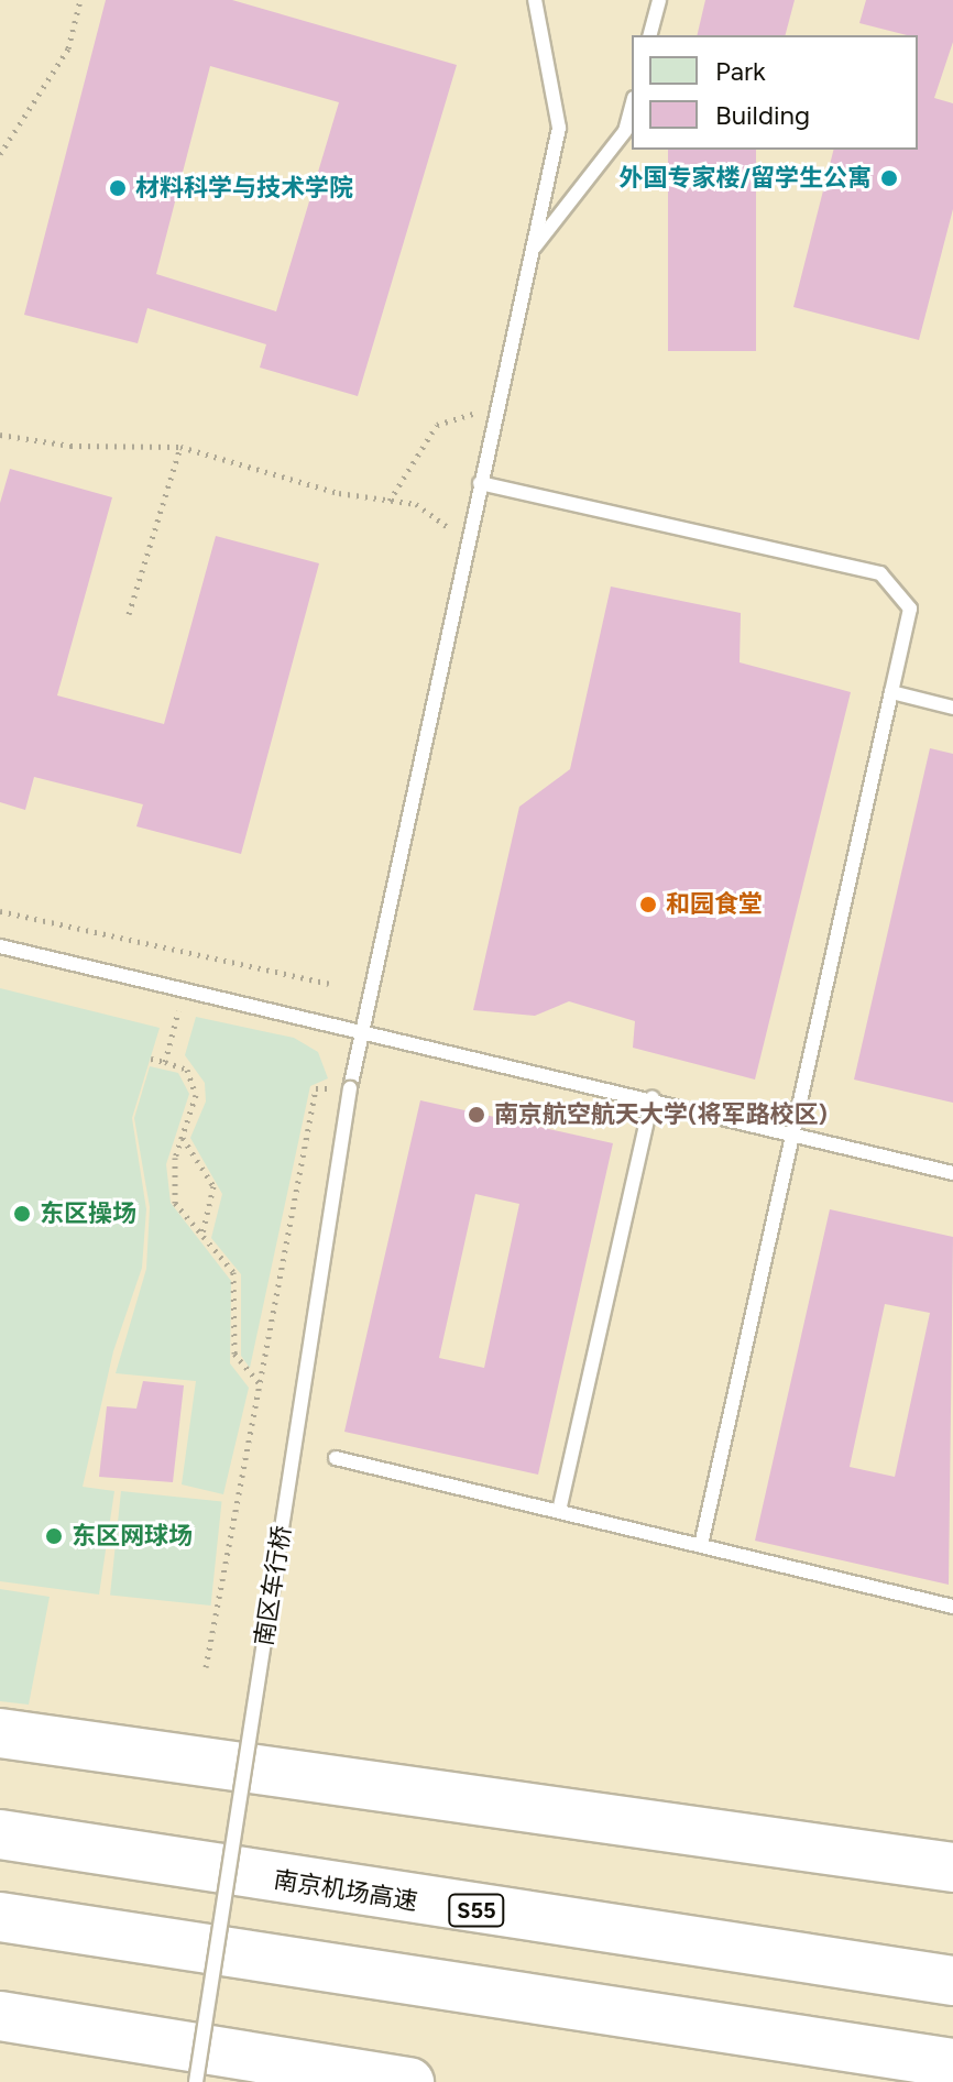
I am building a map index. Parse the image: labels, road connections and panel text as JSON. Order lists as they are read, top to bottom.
{
  "streets": {
    "highway": ["南京机场高速", "S55"],
    "lane": ["南区车行桥"]
  },
  "places": [
    "外国专家楼/留学生公寓",
    "材料科学与技术学院",
    "和园食堂",
    "南京航空航天大学(将军路校区)",
    "东区操场",
    "东区网球场"
  ],
  "legend": ["Park", "Building"]
}
